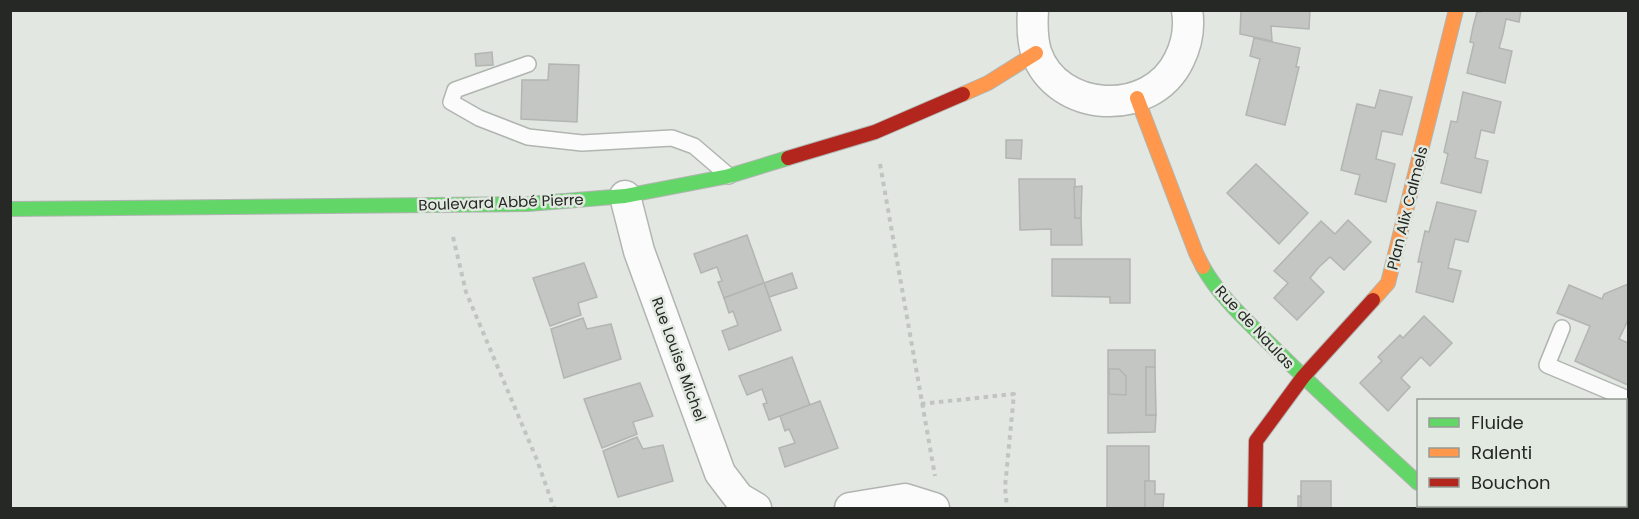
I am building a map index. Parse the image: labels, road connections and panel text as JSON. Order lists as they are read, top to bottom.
{
  "streets": {
    "street": [
      "Boulevard Abbé Pierre",
      "Plan Alix Calmels",
      "Rue de Naulas",
      "Rue Louise Michel"
    ]
  },
  "crossings": [
    ["Boulevard Abbé Pierre", "Rue Louise Michel"],
    ["Plan Alix Calmels", "Rue de Naulas"]
  ],
  "legend": ["Fluide", "Ralenti", "Bouchon"]
}
